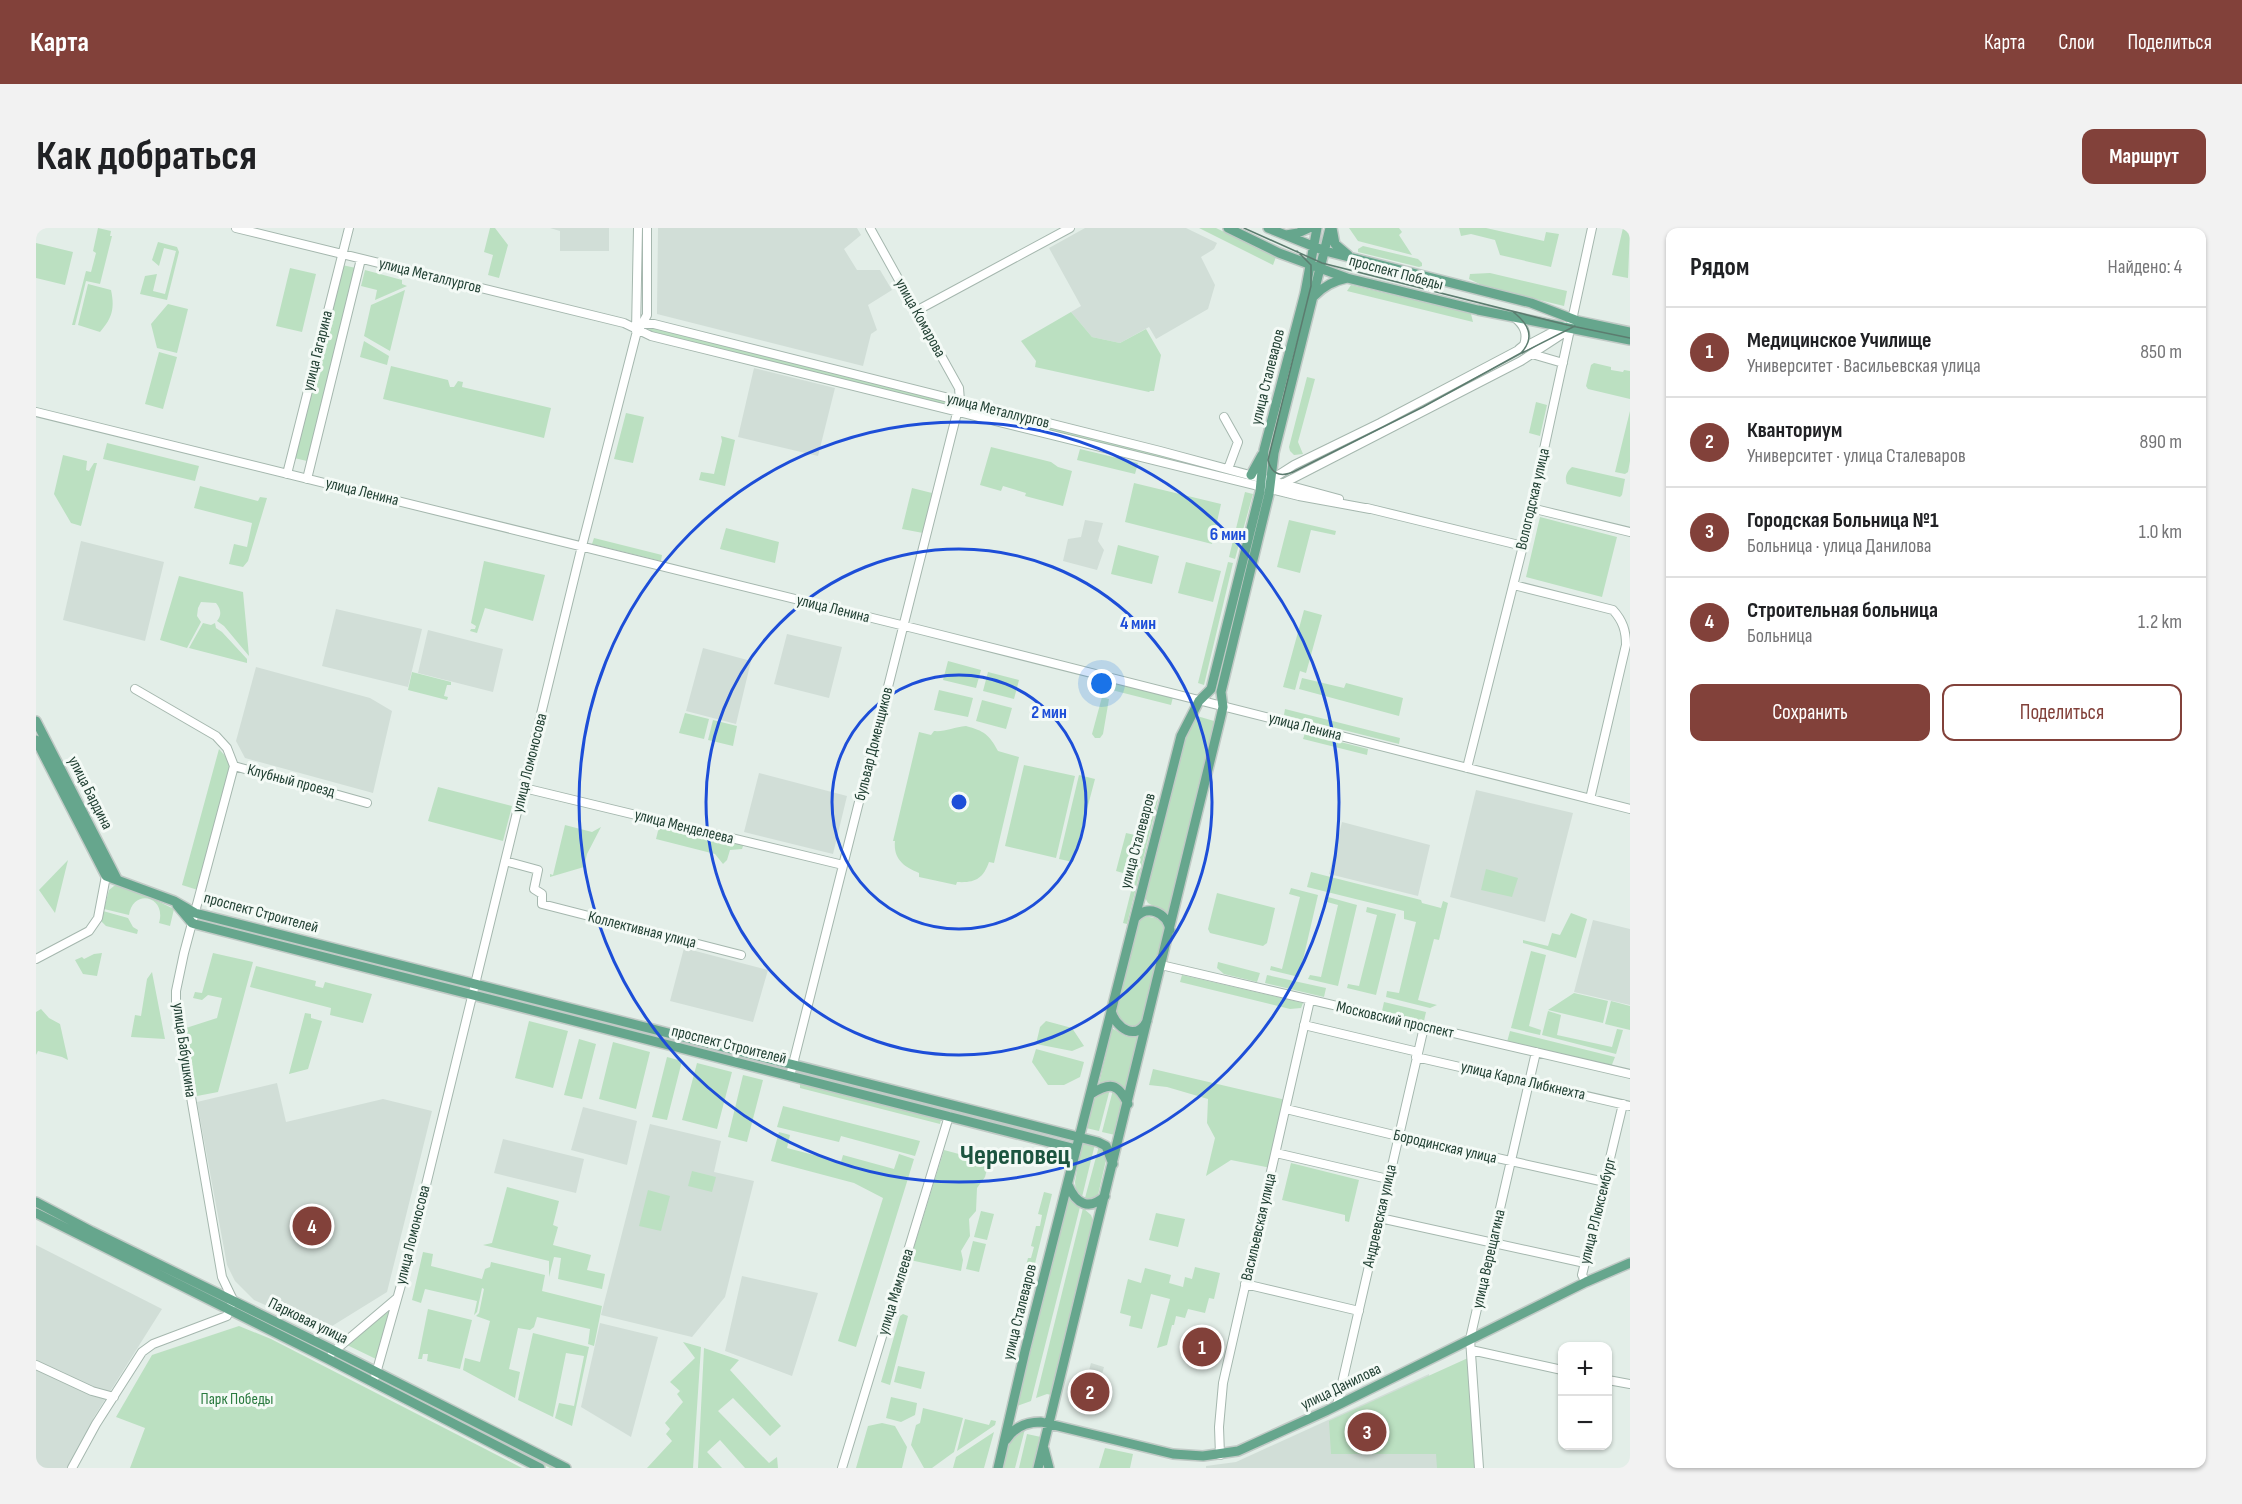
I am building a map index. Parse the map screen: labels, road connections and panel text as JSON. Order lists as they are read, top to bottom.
{
  "streets": {
    "main road": [
      "проспект Победы",
      "улица Сталеваров",
      "улица Бардина",
      "проспект Строителей",
      "Парковая улица",
      "улица Данилова"
    ],
    "street": [
      "улица Металлургов",
      "улица Комарова",
      "улица Гагарина",
      "улица Ленина",
      "Вологодская улица",
      "бульвар Доменщиков",
      "улица Ломоносова",
      "Клубный проезд",
      "улица Менделеева",
      "Коллективная улица",
      "Московский проспект",
      "улица Бабушкина",
      "улица Карла Либкнехта",
      "Бородинская улица",
      "улица Р.Люксембург",
      "Андреевская улица",
      "Васильевская улица",
      "улица Верещагина",
      "улица Мамлеева"
    ]
  },
  "crossings": [
    ["проспект Победы", "улица Сталеваров"],
    ["проспект Победы", "Вологодская улица"],
    ["улица Металлургов", "улица Комарова"],
    ["улица Металлургов", "улица Гагарина"],
    ["улица Металлургов", "улица Сталеваров"],
    ["улица Металлургов", "Вологодская улица"],
    ["улица Металлургов", "бульвар Доменщиков"],
    ["улица Металлургов", "улица Ломоносова"],
    ["улица Гагарина", "улица Ленина"],
    ["улица Сталеваров", "улица Ленина"],
    ["улица Сталеваров", "проспект Строителей"],
    ["улица Сталеваров", "Московский проспект"],
    ["улица Сталеваров", "улица Данилова"],
    ["улица Ленина", "Вологодская улица"],
    ["улица Ленина", "бульвар Доменщиков"],
    ["улица Ленина", "улица Ломоносова"],
    ["бульвар Доменщиков", "улица Менделеева"],
    ["бульвар Доменщиков", "проспект Строителей"],
    ["улица Ломоносова", "улица Менделеева"],
    ["улица Ломоносова", "проспект Строителей"],
    ["улица Ломоносова", "Коллективная улица"],
    ["улица Ломоносова", "Парковая улица"],
    ["Клубный проезд", "улица Бабушкина"],
    ["проспект Строителей", "улица Бабушкина"],
    ["проспект Строителей", "улица Мамлеева"],
    ["Московский проспект", "Андреевская улица"],
    ["Московский проспект", "Васильевская улица"],
    ["Московский проспект", "улица Верещагина"],
    ["улица Бабушкина", "Парковая улица"],
    ["улица Карла Либкнехта", "улица Р.Люксембург"],
    ["улица Карла Либкнехта", "Андреевская улица"],
    ["улица Карла Либкнехта", "Васильевская улица"],
    ["улица Карла Либкнехта", "улица Верещагина"],
    ["Бородинская улица", "улица Р.Люксембург"],
    ["Бородинская улица", "Андреевская улица"],
    ["Бородинская улица", "Васильевская улица"],
    ["Бородинская улица", "улица Верещагина"],
    ["улица Р.Люксембург", "улица Данилова"],
    ["Андреевская улица", "улица Данилова"],
    ["Васильевская улица", "улица Данилова"],
    ["улица Верещагина", "улица Данилова"]
  ],
  "districts": ["Череповец"],
  "parks": ["Парк Победы"],
  "page": {
    "header": "Карта",
    "nav": ["Карта", "Слои", "Поделиться"],
    "buttons": [
      "Маршрут",
      ["Сохранить", "Поделиться"]
    ],
    "title": "Как добраться",
    "heading": ["Рядом", "Найдено: 4"],
    "list": [
      {
        "mark": "1",
        "name": "Медицинское Училище",
        "note": "Университет · Васильевская улица",
        "value": "850 m"
      },
      {
        "mark": "2",
        "name": "Кванториум",
        "note": "Университет · улица Сталеваров",
        "value": "890 m"
      },
      {
        "mark": "3",
        "name": "Городская Больница №1",
        "note": "Больница · улица Данилова",
        "value": "1.0 km"
      },
      {
        "mark": "4",
        "name": "Строительная больница",
        "note": "Больница",
        "value": "1.2 km"
      }
    ],
    "pins": [
      "4",
      "1",
      "2",
      "3"
    ],
    "map_buttons": ["+", "−"]
  },
  "rings": ["6 мин", "4 мин", "2 мин"]
}
